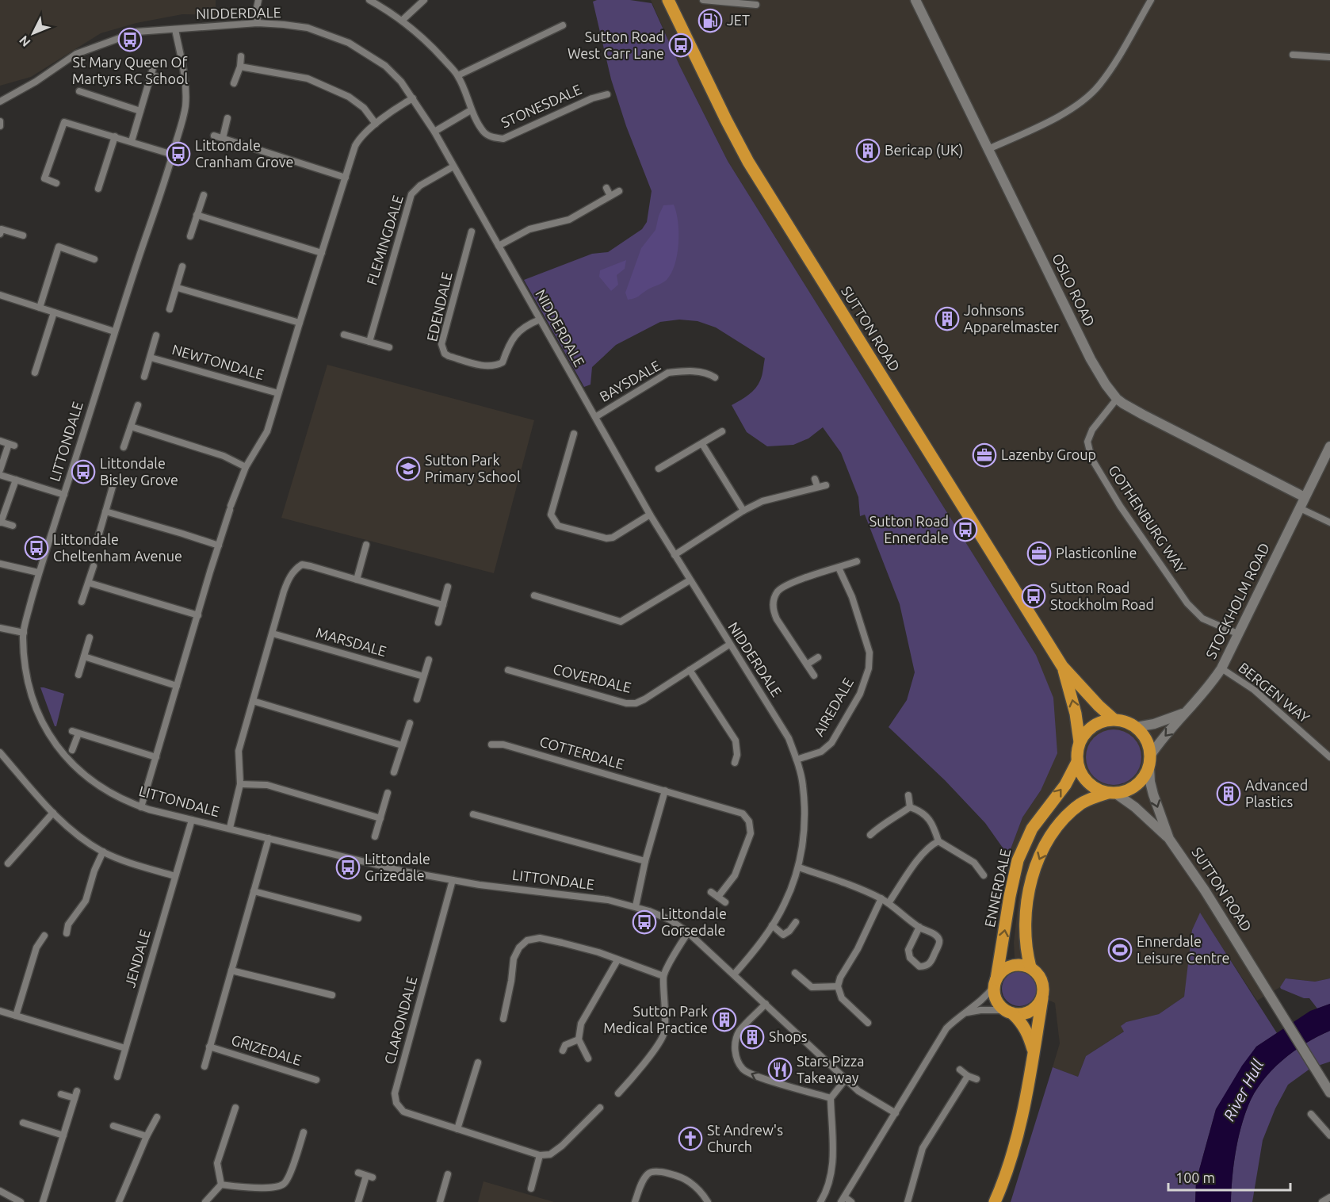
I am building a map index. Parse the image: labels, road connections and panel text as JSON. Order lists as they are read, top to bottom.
{
  "streets": {
    "highway": ["SUTTON ROAD", "ENNERDALE"],
    "street": [
      "NIDDERDALE",
      "STONESDALE",
      "FLEMINGDALE",
      "OSLO ROAD",
      "EDENDALE",
      "NEWTONDALE",
      "BAYSDALE",
      "LITTONDALE",
      "GOTHENBURG WAY",
      "STOCKHOLM ROAD",
      "MARSDALE",
      "COVERDALE",
      "BERGEN WAY",
      "AIREDALE",
      "COTTERDALE",
      "JENDALE",
      "CLARONDALE",
      "GRIZEDALE"
    ]
  },
  "crossings": [
    ["NIDDERDALE", "FLEMINGDALE"],
    ["NIDDERDALE", "EDENDALE"],
    ["NIDDERDALE", "NEWTONDALE"],
    ["NIDDERDALE", "BAYSDALE"],
    ["NIDDERDALE", "LITTONDALE"],
    ["NIDDERDALE", "COVERDALE"],
    ["NIDDERDALE", "AIREDALE"],
    ["OSLO ROAD", "GOTHENBURG WAY"],
    ["OSLO ROAD", "STOCKHOLM ROAD"],
    ["SUTTON ROAD", "STOCKHOLM ROAD"],
    ["SUTTON ROAD", "ENNERDALE"],
    ["NEWTONDALE", "LITTONDALE"],
    ["LITTONDALE", "JENDALE"],
    ["LITTONDALE", "CLARONDALE"],
    ["LITTONDALE", "GRIZEDALE"],
    ["GOTHENBURG WAY", "STOCKHOLM ROAD"],
    ["STOCKHOLM ROAD", "BERGEN WAY"],
    ["STOCKHOLM ROAD", "ENNERDALE"]
  ],
  "one_way": ["ENNERDALE"],
  "water": ["River Hull"],
  "places": {
    "fuel station": ["JET"],
    "bus stop": [
      "St Mary Queen Of Martyrs RC School",
      "Sutton Road West Carr Lane",
      "Littondale Cranham Grove",
      "Littondale Bisley Grove",
      "Sutton Road Ennerdale",
      "Littondale Cheltenham Avenue",
      "Sutton Road Stockholm Road",
      "Littondale Grizedale",
      "Littondale Gorsedale"
    ],
    "building": [
      "Bericap (UK)",
      "Johnsons Apparelmaster",
      "Advanced Plastics",
      "Sutton Park Medical Practice",
      "Shops"
    ],
    "office": ["Lazenby Group", "Plasticonline"],
    "school or university": ["Sutton Park Primary School"],
    "sports": ["Ennerdale Leisure Centre"],
    "restaurant": ["Stars Pizza Takeaway"],
    "church": ["St Andrew's Church"]
  },
  "scale_bar": "100 m",
  "north": "bottom left"
}
